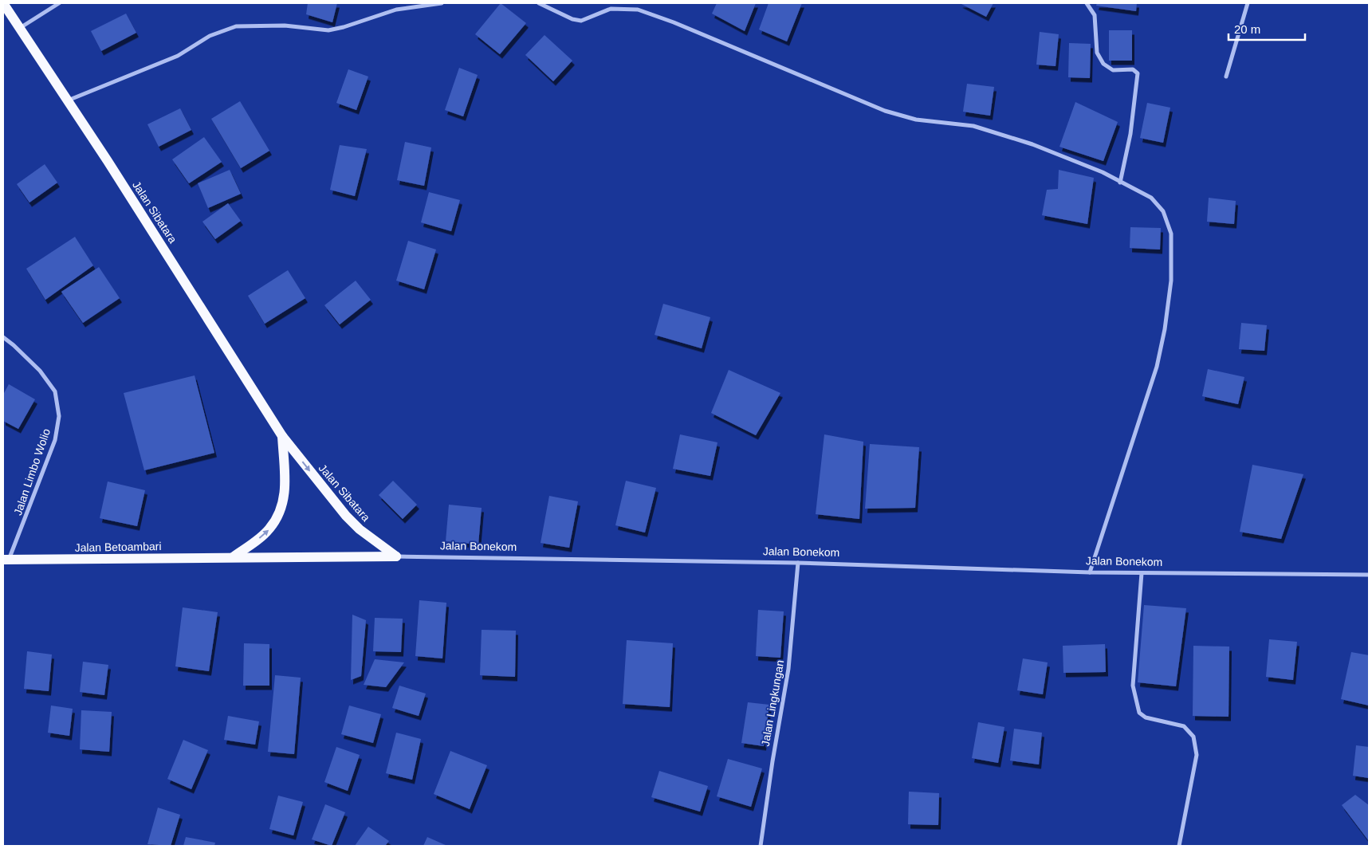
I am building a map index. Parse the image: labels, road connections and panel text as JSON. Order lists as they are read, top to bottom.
{
  "streets": {
    "main road": ["Jalan Sibatara", "Jalan Bonekom", "Jalan Betoambari"],
    "street": ["Jalan Limbo Wolio", "Jalan Lingkungan"]
  },
  "crossings": [
    ["Jalan Sibatara", "Jalan Bonekom"],
    ["Jalan Sibatara", "Jalan Betoambari"],
    ["Jalan Limbo Wolio", "Jalan Betoambari"],
    ["Jalan Bonekom", "Jalan Betoambari"],
    ["Jalan Bonekom", "Jalan Lingkungan"]
  ],
  "scale_bar": "20 m"
}
